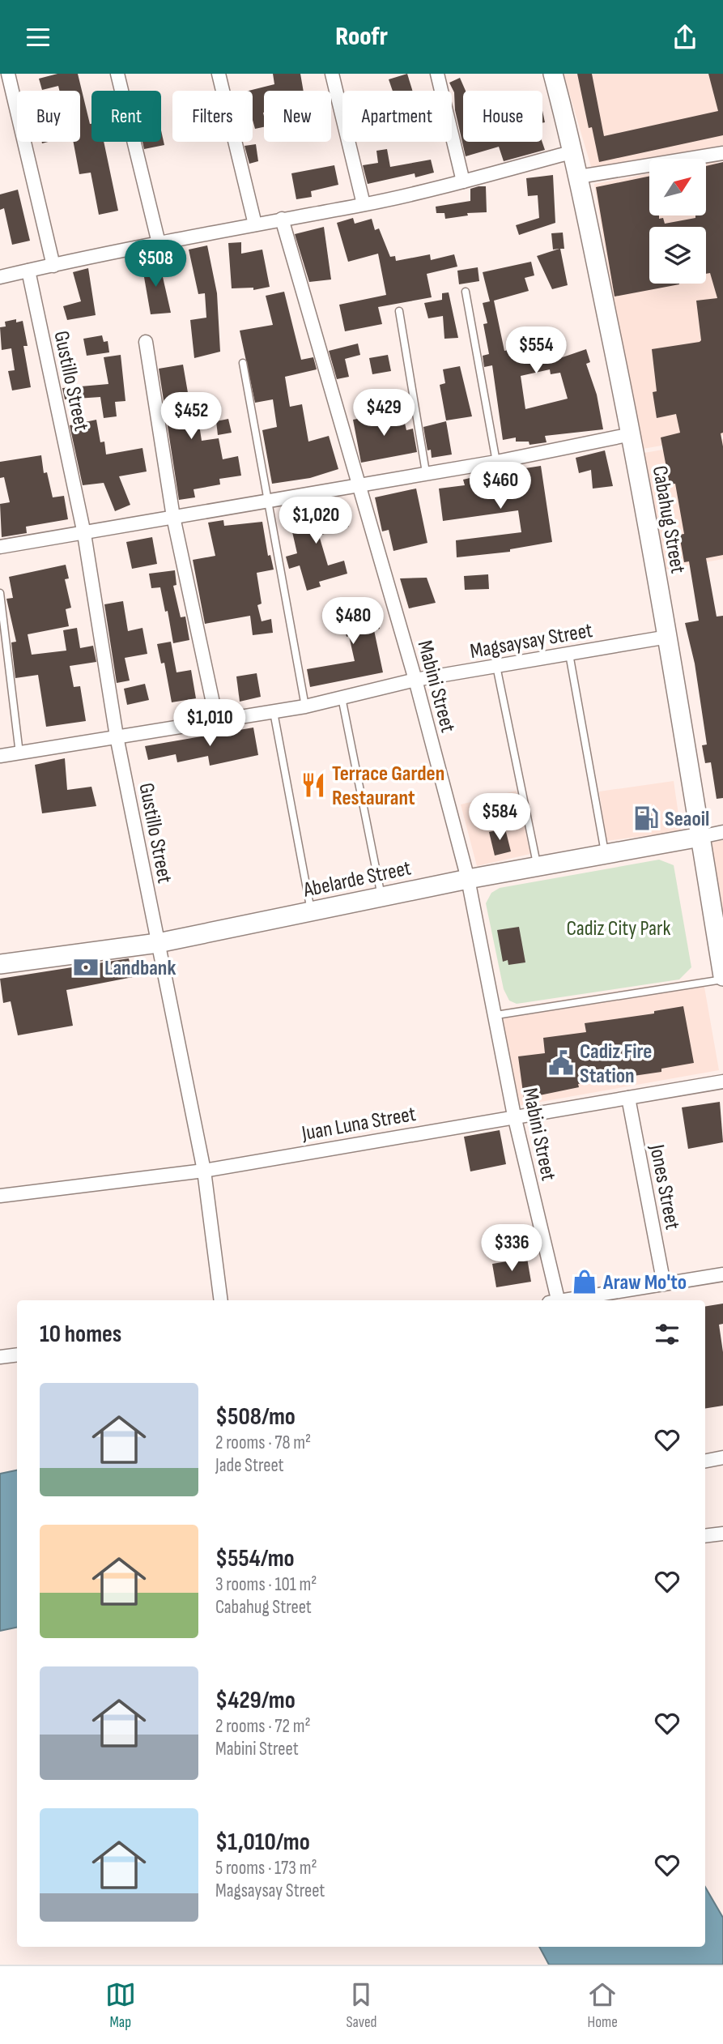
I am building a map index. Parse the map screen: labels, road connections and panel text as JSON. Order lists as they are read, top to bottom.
{
  "streets": {
    "street": [
      "Gustillo Street",
      "Cabahug Street",
      "Magsaysay Street",
      "Mabini Street",
      "Abelarde Street",
      "Juan Luna Street",
      "Jones Street"
    ]
  },
  "crossings": [
    ["Gustillo Street", "Magsaysay Street"],
    ["Gustillo Street", "Abelarde Street"],
    ["Gustillo Street", "Juan Luna Street"],
    ["Cabahug Street", "Magsaysay Street"],
    ["Cabahug Street", "Abelarde Street"],
    ["Magsaysay Street", "Mabini Street"],
    ["Mabini Street", "Abelarde Street"],
    ["Mabini Street", "Juan Luna Street"],
    ["Juan Luna Street", "Jones Street"]
  ],
  "parks": ["Cadiz City Park"],
  "places": {
    "restaurant": ["Terrace Garden Restaurant"],
    "fuel station": ["Seaoil"],
    "bank": ["Landbank"],
    "public building": ["Cadiz Fire Station"],
    "shop": ["Araw Mo'to"]
  },
  "north": "top right",
  "page": {
    "header": "Roofr",
    "chip": [
      "Buy",
      "Rent",
      "Filters",
      "New",
      "Apartment",
      "House"
    ],
    "price": [
      "$508",
      "$554",
      "$429",
      "$452",
      "$460",
      "$1,020",
      "$480",
      "$1,010",
      "$584",
      "$336"
    ],
    "heading": "10 homes",
    "list": [
      {
        "name": "$508/mo",
        "note": "2 rooms · 78 m² · Jade Street"
      },
      {
        "name": "$554/mo",
        "note": "3 rooms · 101 m² · Cabahug Street"
      },
      {
        "name": "$429/mo",
        "note": "2 rooms · 72 m² · Mabini Street"
      },
      {
        "name": "$1,010/mo",
        "note": "5 rooms · 173 m² · Magsaysay Street"
      }
    ],
    "tabs": ["Map", "Saved", "Home"]
  }
}
